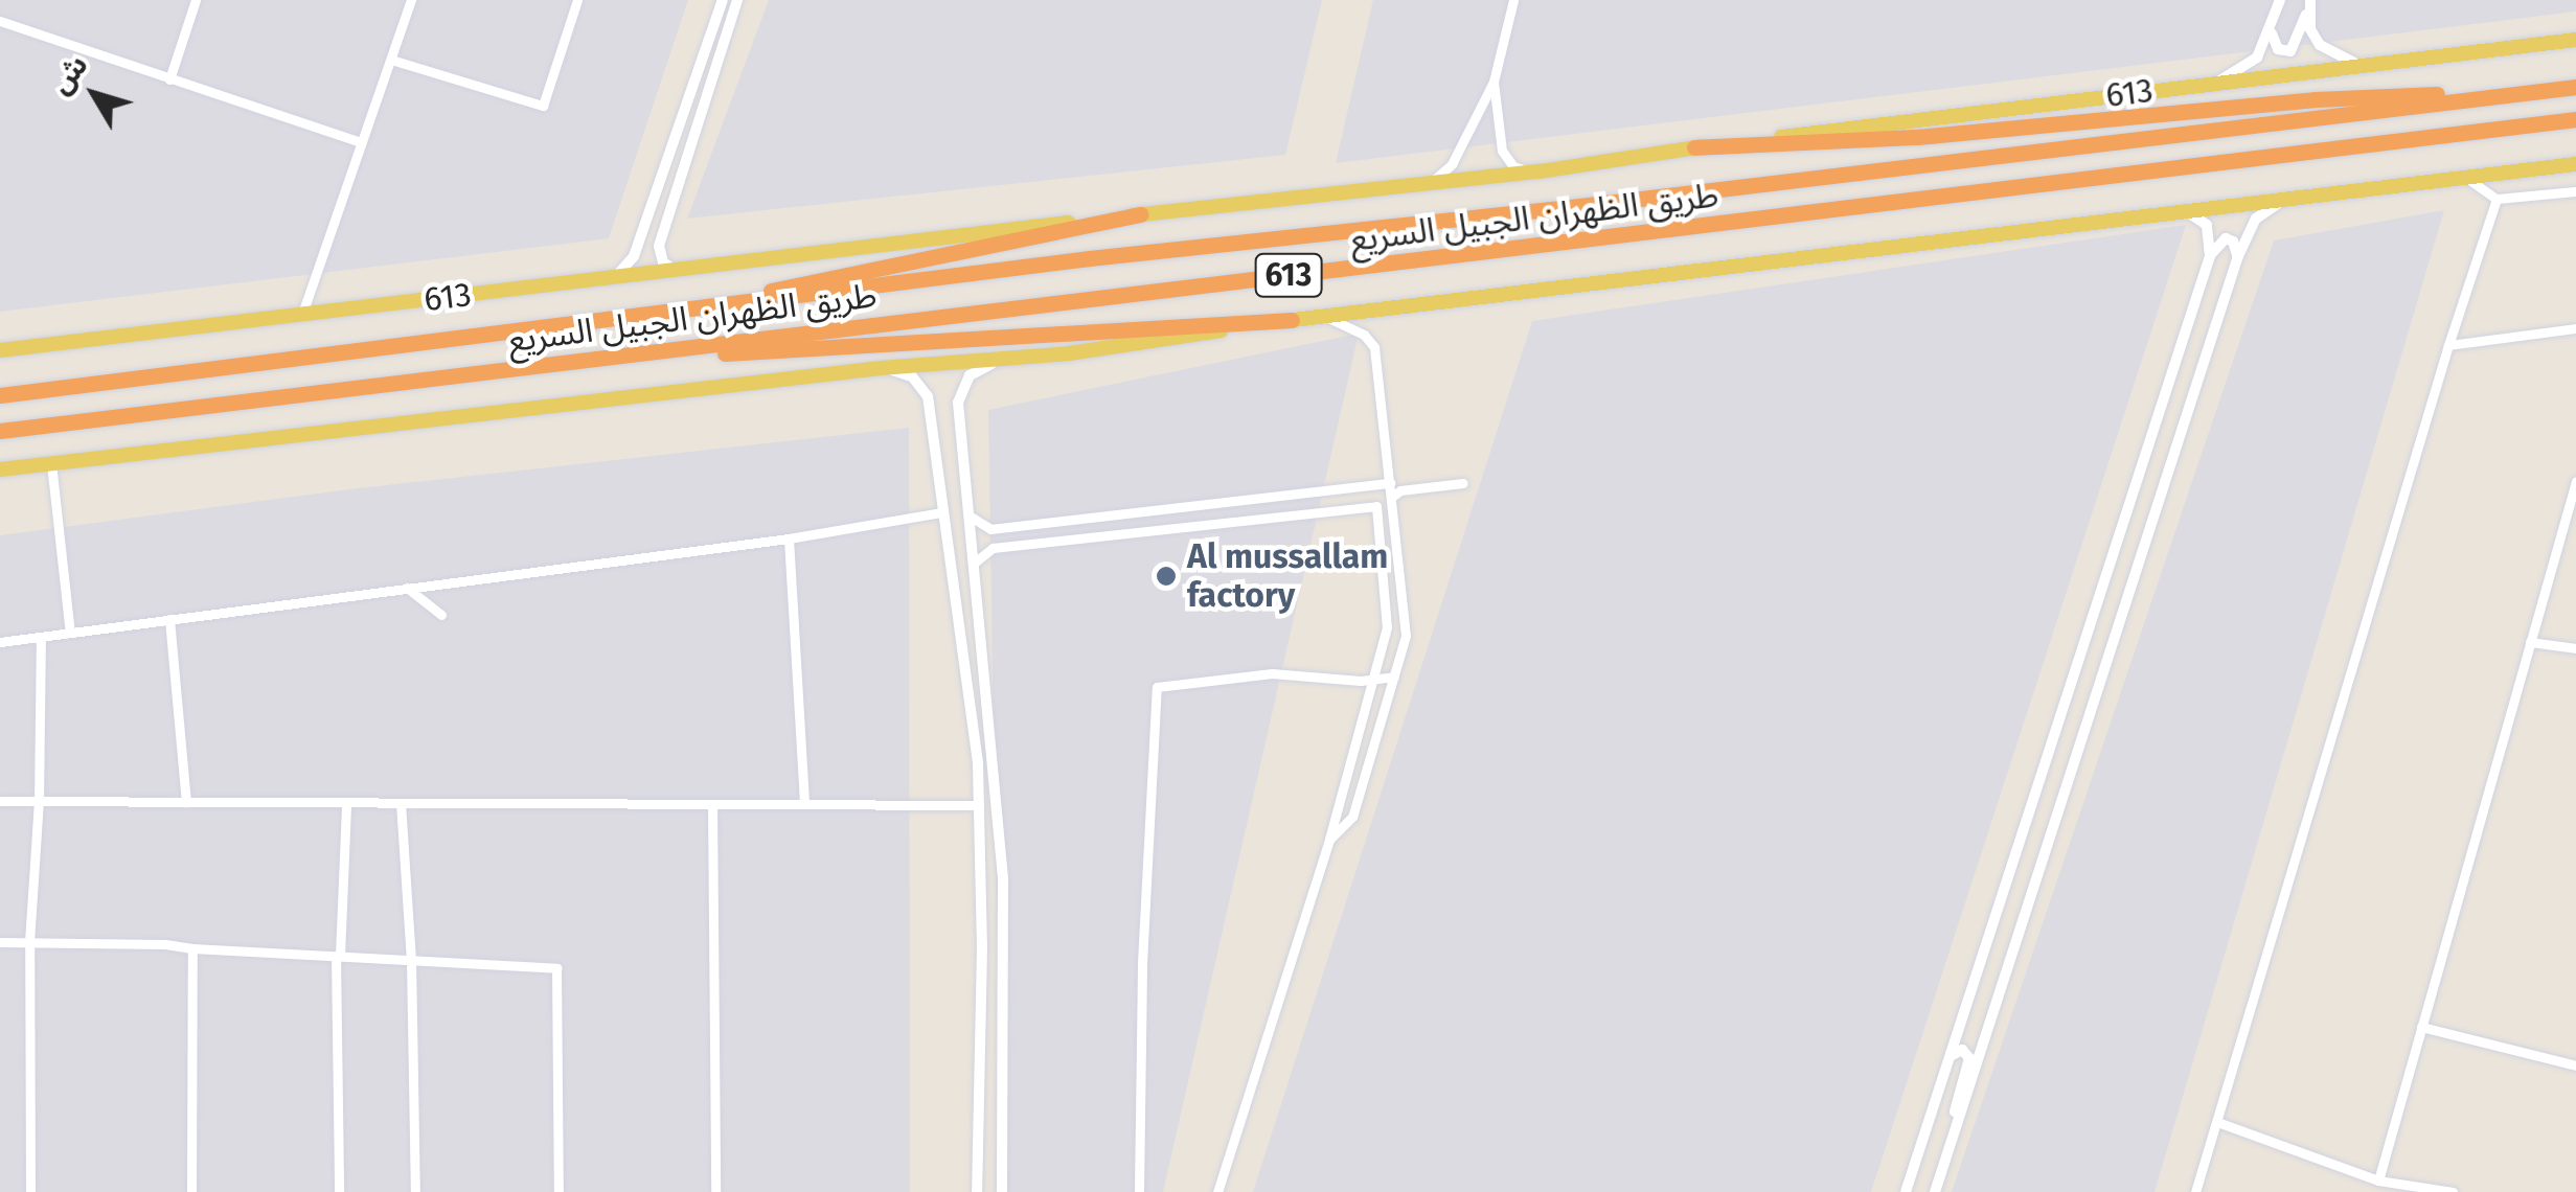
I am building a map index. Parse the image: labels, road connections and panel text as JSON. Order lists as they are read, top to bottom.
{
  "streets": {
    "highway": ["613", "طريق الظهران الجبيل السريع"]
  },
  "places": ["Al mussallam factory"],
  "north": "top left"
}
